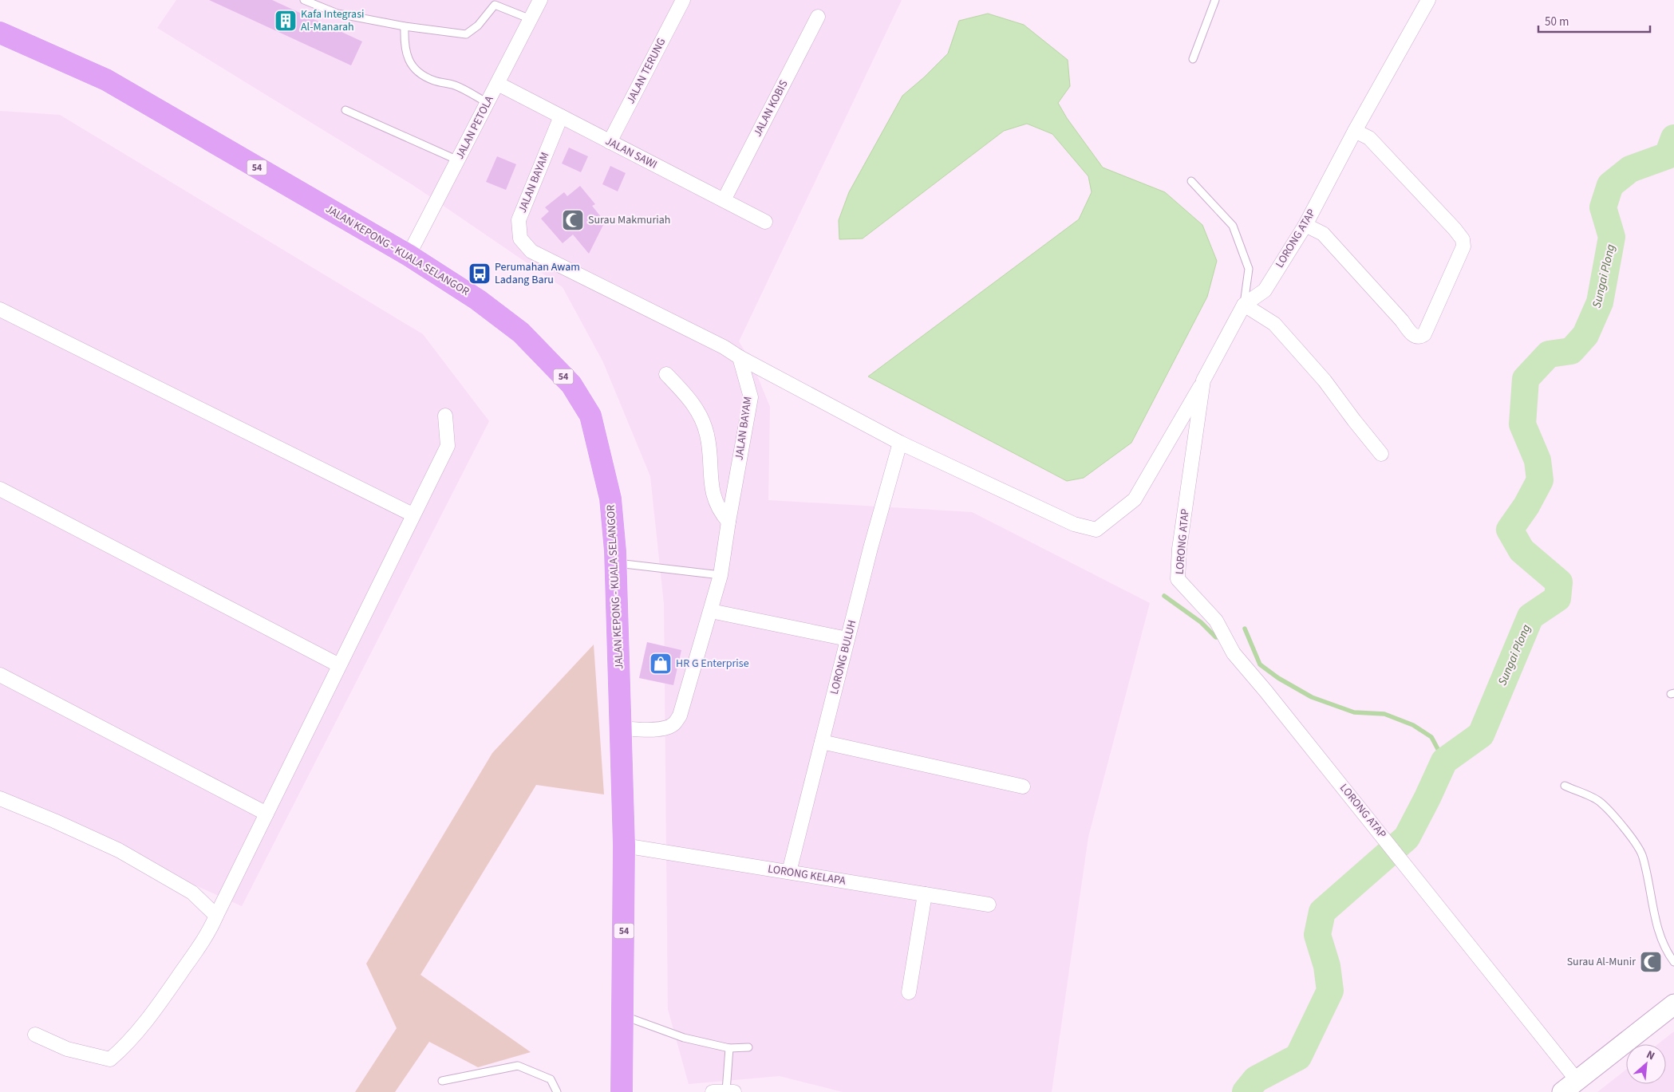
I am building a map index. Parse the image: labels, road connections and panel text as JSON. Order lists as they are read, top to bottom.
{
  "streets": {
    "highway": ["54", "JALAN KEPONG - KUALA SELANGOR"],
    "street": [
      "JALAN TERUNG",
      "JALAN KOBIS",
      "JALAN PETOLA",
      "JALAN SAWI",
      "JALAN BAYAM",
      "LORONG ATAP",
      "LORONG BULUH",
      "LORONG KELAPA"
    ]
  },
  "crossings": [
    ["JALAN TERUNG", "JALAN SAWI"],
    ["JALAN KOBIS", "JALAN SAWI"],
    ["JALAN PETOLA", "JALAN SAWI"],
    ["JALAN PETOLA", "JALAN KEPONG - KUALA SELANGOR"],
    ["JALAN SAWI", "JALAN BAYAM"],
    ["JALAN BAYAM", "JALAN KEPONG - KUALA SELANGOR"],
    ["JALAN KEPONG - KUALA SELANGOR", "LORONG KELAPA"],
    ["LORONG BULUH", "LORONG KELAPA"]
  ],
  "water": ["Sungai Plong"],
  "places": {
    "building": ["Kafa Integrasi Al-Manarah"],
    "mosque": ["Surau Makmuriah", "Surau Al-Munir"],
    "bus stop": ["Perumahan Awam Ladang Baru"],
    "shop": ["HR G Enterprise"]
  },
  "scale_bar": "50 m",
  "north": "top right"
}
